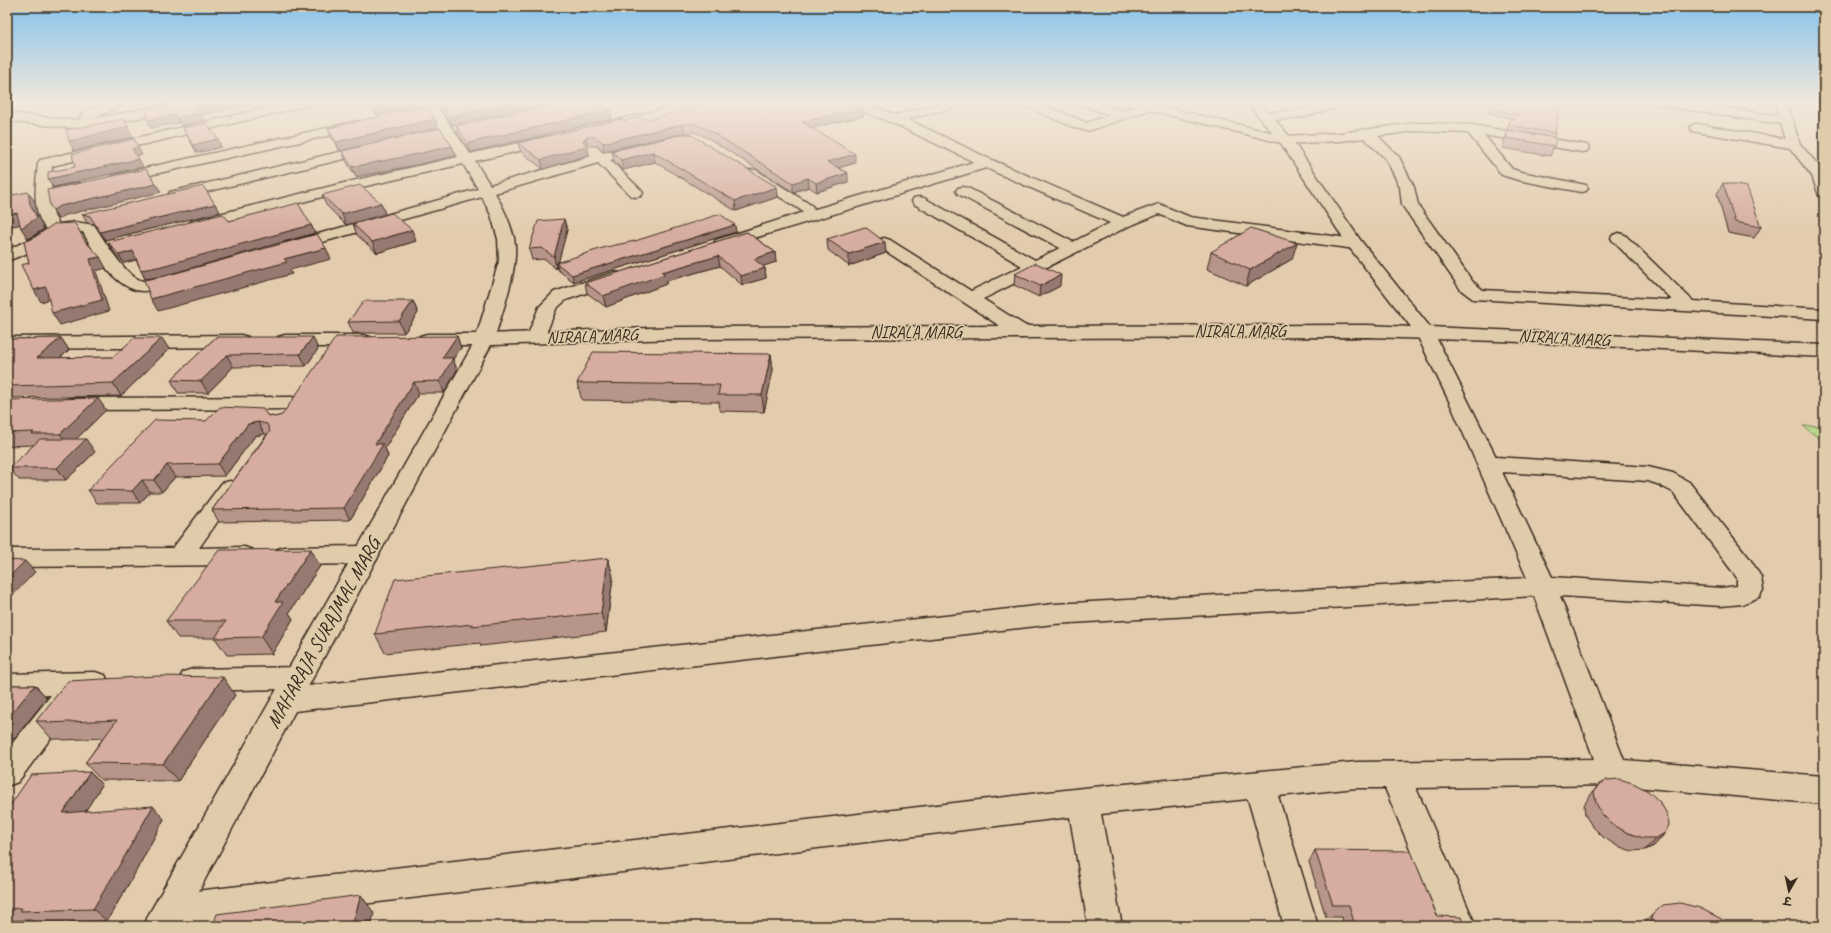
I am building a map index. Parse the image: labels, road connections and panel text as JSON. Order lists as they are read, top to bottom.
{
  "streets": {
    "street": ["NIRALA MARG", "MAHARAJA SURAJMAL MARG"]
  },
  "crossings": [
    ["NIRALA MARG", "MAHARAJA SURAJMAL MARG"]
  ],
  "north": "bottom"
}
